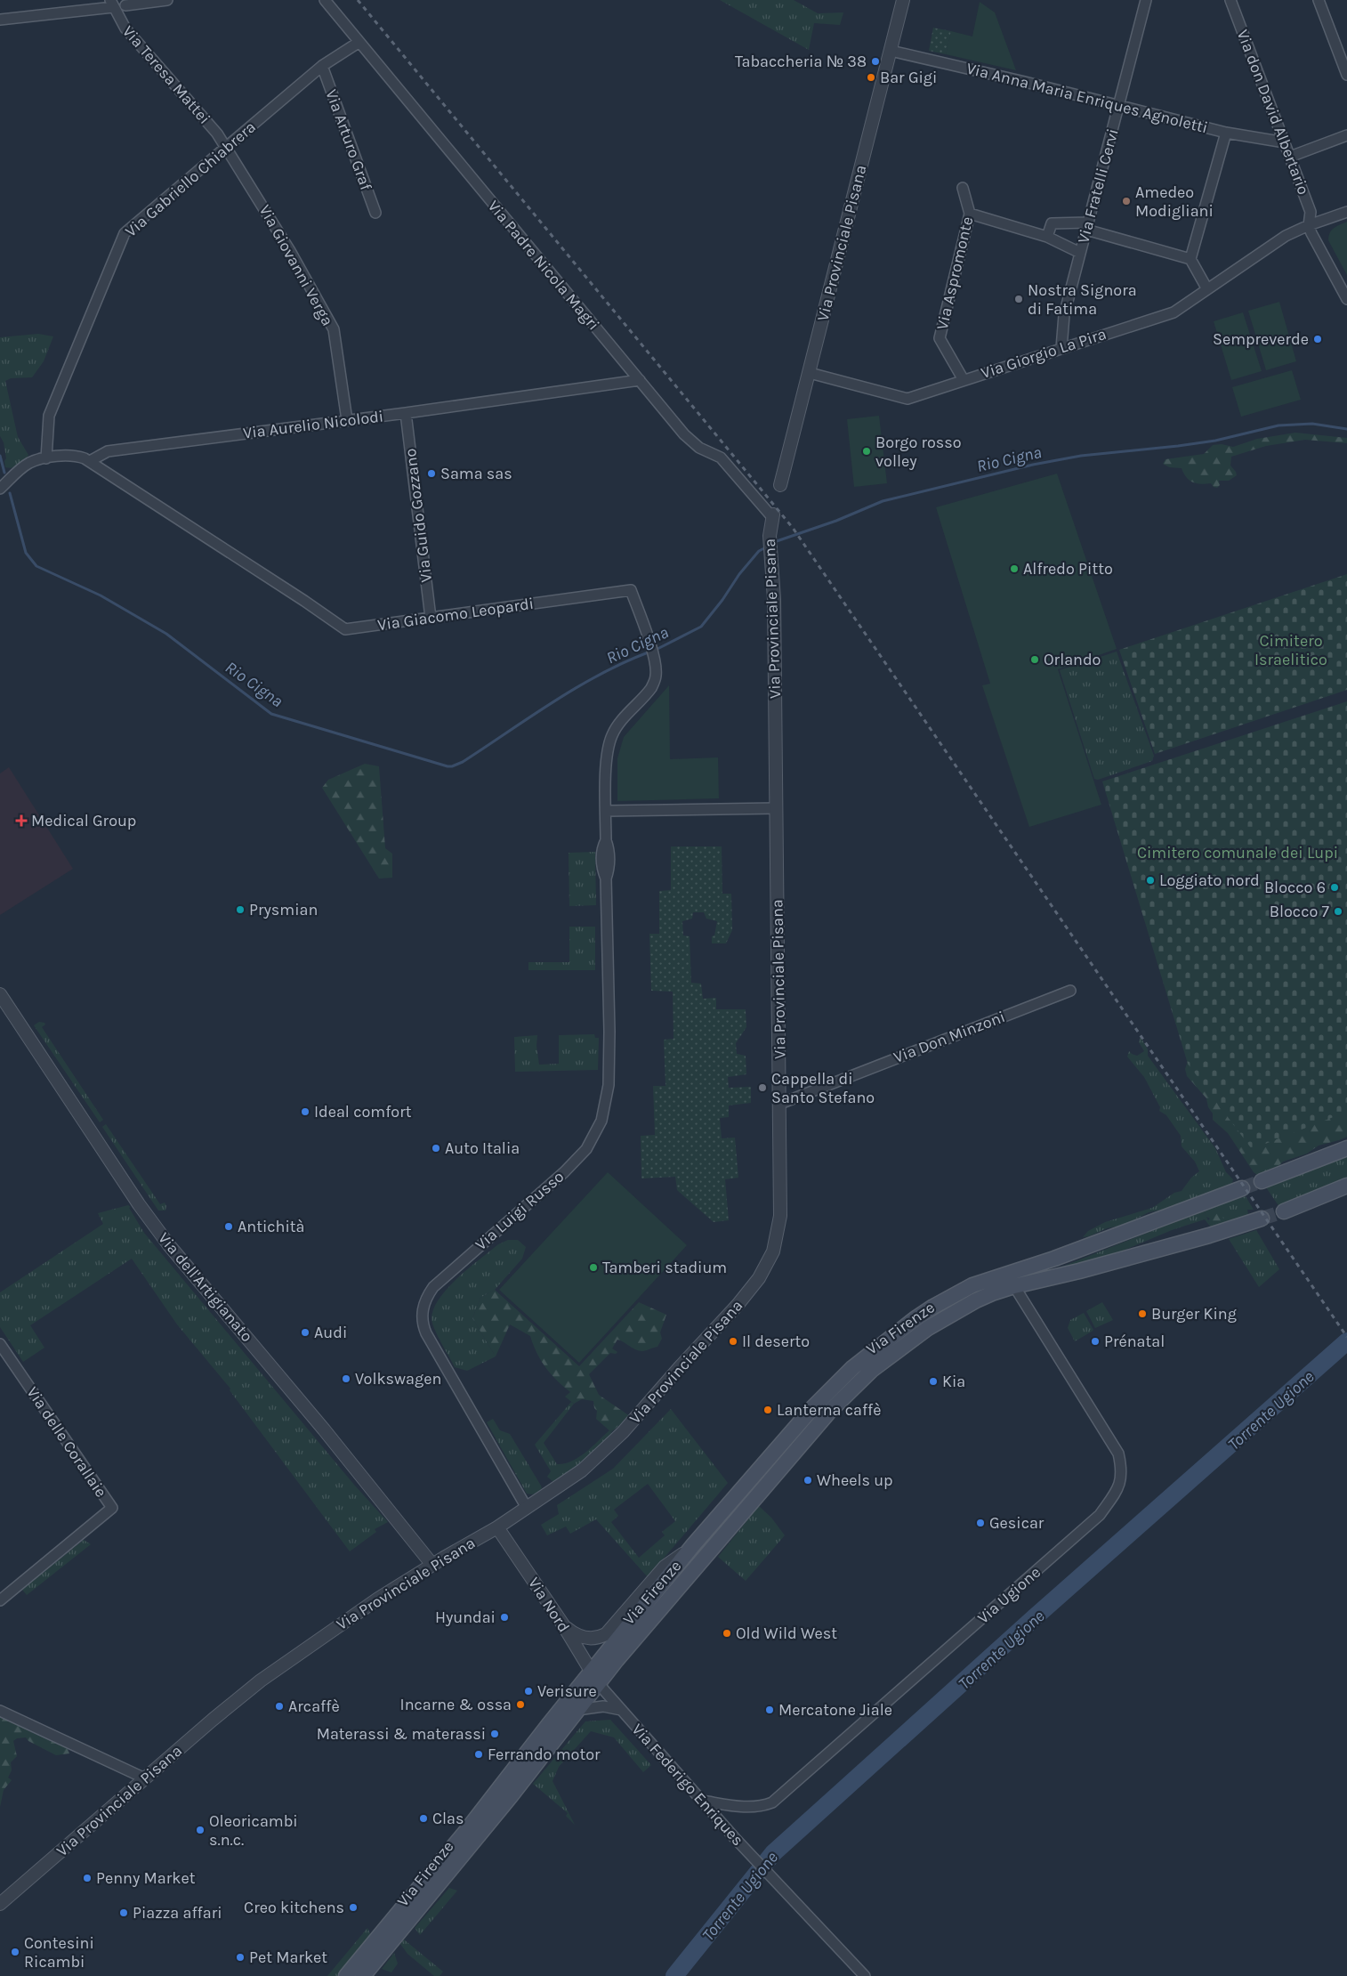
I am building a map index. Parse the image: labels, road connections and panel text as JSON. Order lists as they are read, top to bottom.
{
  "streets": {
    "main road": ["Via Firenze"],
    "street": [
      "Via Teresa Mattei",
      "Via Anna Maria Enriques Agnoletti",
      "Via don David Albertario",
      "Via Arturo Graf",
      "Via Gabriello Chiabrera",
      "Via Fratelli Cervi",
      "Via Provinciale Pisana",
      "Via Giovanni Verga",
      "Via Padre Nicola Magri",
      "Via Aspromonte",
      "Via Giorgio La Pira",
      "Via Aurelio Nicolodi",
      "Via Guido Gozzano",
      "Via Giacomo Leopardi",
      "Via Don Minzoni",
      "Via Luigi Russo",
      "Via dell'Artigianato",
      "Via delle Corallaie",
      "Via Ugione",
      "Via Nord",
      "Via Federigo Enriques"
    ]
  },
  "crossings": [
    ["Via Teresa Mattei", "Via Gabriello Chiabrera"],
    ["Via Teresa Mattei", "Via Giovanni Verga"],
    ["Via Anna Maria Enriques Agnoletti", "Via don David Albertario"],
    ["Via Anna Maria Enriques Agnoletti", "Via Fratelli Cervi"],
    ["Via Anna Maria Enriques Agnoletti", "Via Provinciale Pisana"],
    ["Via don David Albertario", "Via Giorgio La Pira"],
    ["Via Arturo Graf", "Via Gabriello Chiabrera"],
    ["Via Gabriello Chiabrera", "Via Giovanni Verga"],
    ["Via Gabriello Chiabrera", "Via Padre Nicola Magri"],
    ["Via Fratelli Cervi", "Via Giorgio La Pira"],
    ["Via Provinciale Pisana", "Via Padre Nicola Magri"],
    ["Via Provinciale Pisana", "Via Giorgio La Pira"],
    ["Via Provinciale Pisana", "Via Don Minzoni"],
    ["Via Provinciale Pisana", "Via Luigi Russo"],
    ["Via Provinciale Pisana", "Via dell'Artigianato"],
    ["Via Provinciale Pisana", "Via Nord"],
    ["Via Giovanni Verga", "Via Aurelio Nicolodi"],
    ["Via Padre Nicola Magri", "Via Aurelio Nicolodi"],
    ["Via Aspromonte", "Via Giorgio La Pira"],
    ["Via Aurelio Nicolodi", "Via Guido Gozzano"],
    ["Via Aurelio Nicolodi", "Via Giacomo Leopardi"],
    ["Via Guido Gozzano", "Via Giacomo Leopardi"],
    ["Via Giacomo Leopardi", "Via Luigi Russo"],
    ["Via Firenze", "Via Ugione"],
    ["Via Firenze", "Via Nord"],
    ["Via Firenze", "Via Federigo Enriques"],
    ["Via Ugione", "Via Federigo Enriques"],
    ["Via Nord", "Via Federigo Enriques"]
  ],
  "water": ["Rio Cigna", "Torrente Ugione"],
  "parks": ["Cimitero Israelitico", "Cimitero comunale dei Lupi"],
  "places": {
    "other": [
      "Tabaccheria № 38",
      "Bar Gigi",
      "Amedeo Modigliani",
      "Nostra Signora di Fatima",
      "Sempreverde",
      "Borgo rosso volley",
      "Sama sas",
      "Alfredo Pitto",
      "Orlando",
      "Loggiato nord",
      "Blocco 6",
      "Prysmian",
      "Blocco 7",
      "Cappella di Santo Stefano",
      "Ideal comfort",
      "Auto Italia",
      "Antichità",
      "Tamberi stadium",
      "Burger King",
      "Audi",
      "Il deserto",
      "Prénatal",
      "Volkswagen",
      "Kia",
      "Lanterna caffè",
      "Wheels up",
      "Gesicar",
      "Hyundai",
      "Old Wild West",
      "Verisure",
      "Incarne & ossa",
      "Arcaffè",
      "Mercatone Jiale",
      "Materassi & materassi",
      "Ferrando motor",
      "Clas",
      "Oleoricambi s.n.c.",
      "Penny Market",
      "Creo kitchens",
      "Piazza affari",
      "Contesini Ricambi",
      "Pet Market"
    ],
    "health": ["Medical Group"]
  }
}
